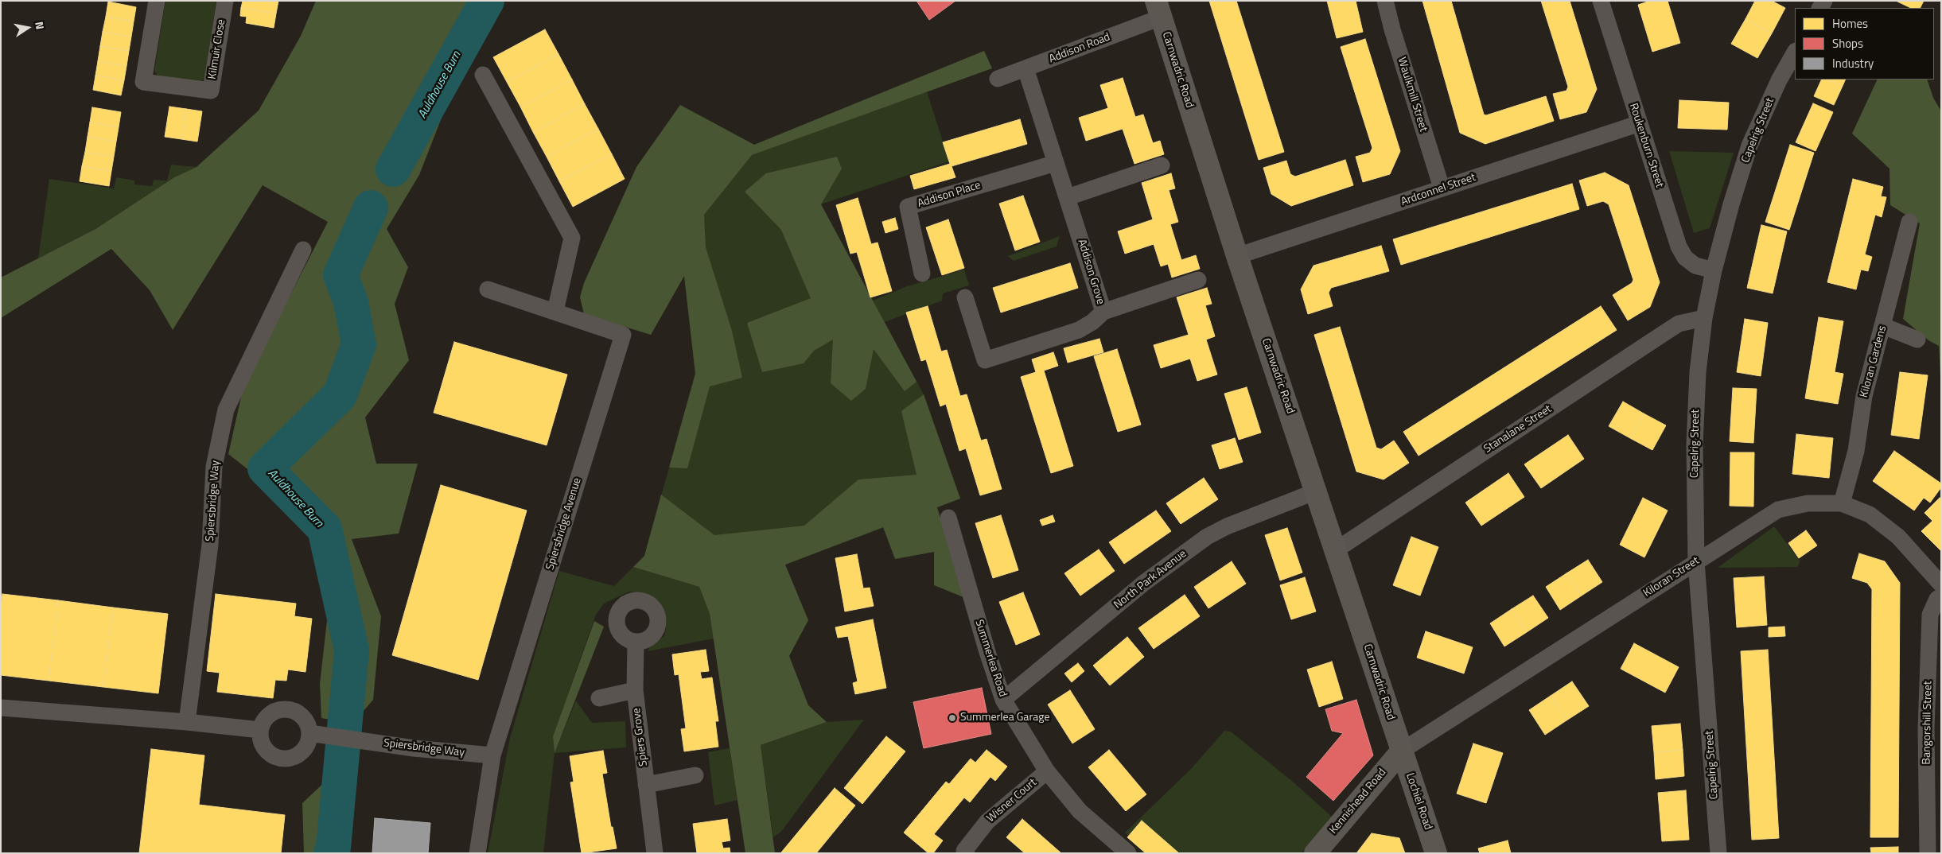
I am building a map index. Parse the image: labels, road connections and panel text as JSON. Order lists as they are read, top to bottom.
{
  "streets": {
    "street": [
      "Addison Road",
      "Kilmuir Close",
      "Carnwadric Road",
      "Waulkmill Street",
      "Capelrig Street",
      "Roukenburn Street",
      "Ardconnel Street",
      "Addison Place",
      "Addison Grove",
      "Kiloran Gardens",
      "Stanalane Street",
      "Spiersbridge Way",
      "Spiersbridge Avenue",
      "Kiloran Street",
      "North Park Avenue",
      "Summerlea Road",
      "Bangorshill Street",
      "Spiers Grove",
      "Wisner Court",
      "Kennishead Road",
      "Lochiel Road"
    ]
  },
  "crossings": [
    ["Addison Road", "Carnwadric Road"],
    ["Addison Road", "Addison Grove"],
    ["Carnwadric Road", "Ardconnel Street"],
    ["Carnwadric Road", "Stanalane Street"],
    ["Carnwadric Road", "Kiloran Street"],
    ["Carnwadric Road", "North Park Avenue"],
    ["Carnwadric Road", "Kennishead Road"],
    ["Carnwadric Road", "Lochiel Road"],
    ["Waulkmill Street", "Ardconnel Street"],
    ["Capelrig Street", "Roukenburn Street"],
    ["Capelrig Street", "Stanalane Street"],
    ["Capelrig Street", "Kiloran Street"],
    ["Roukenburn Street", "Ardconnel Street"],
    ["Addison Place", "Addison Grove"],
    ["Kiloran Gardens", "Kiloran Street"],
    ["Spiersbridge Way", "Spiersbridge Avenue"],
    ["Kiloran Street", "Kennishead Road"],
    ["Kiloran Street", "Lochiel Road"],
    ["North Park Avenue", "Summerlea Road"],
    ["Summerlea Road", "Wisner Court"],
    ["Kennishead Road", "Lochiel Road"]
  ],
  "water": ["Auldhouse Burn"],
  "places": ["Summerlea Garage"],
  "legend": ["Homes", "Shops", "Industry"],
  "north": "right"
}
